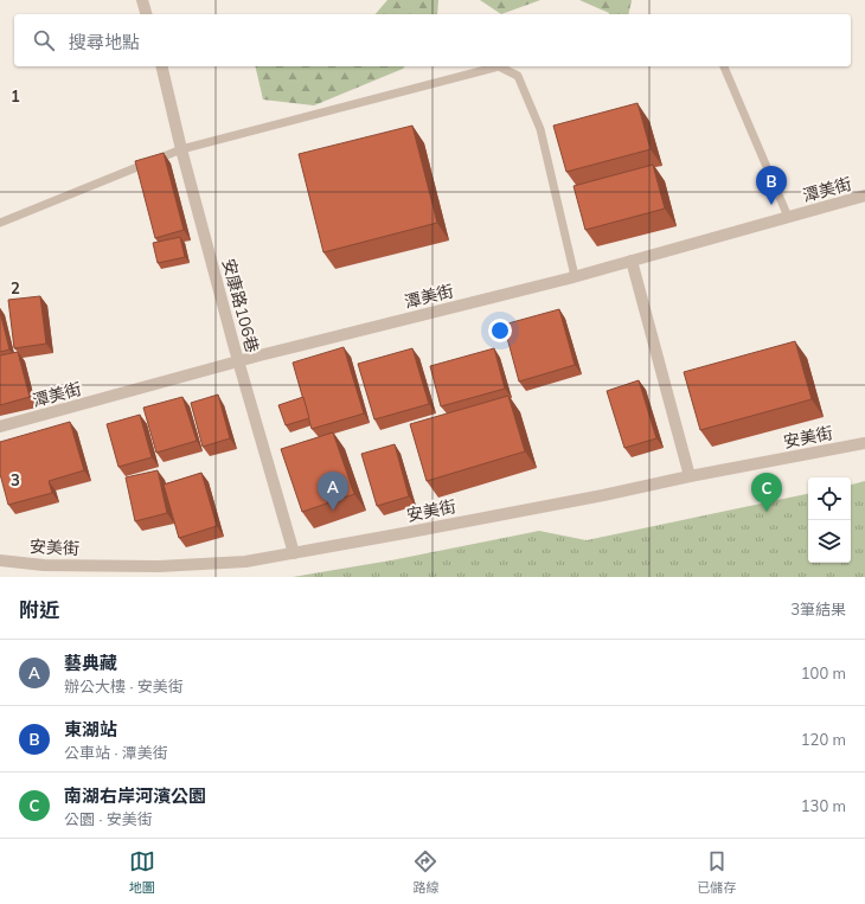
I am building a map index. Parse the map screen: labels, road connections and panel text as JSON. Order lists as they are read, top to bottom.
{
  "streets": {
    "street": ["潭美街", "安康路106巷", "安美街"]
  },
  "crossings": [
    ["潭美街", "安康路106巷"],
    ["安康路106巷", "安美街"]
  ],
  "page": {
    "search": "搜尋地點",
    "pins": ["B", "A", "C"],
    "heading": ["附近", "3筆結果"],
    "list": [
      {
        "mark": "A",
        "name": "藝典藏",
        "note": "辦公大樓 · 安美街",
        "value": "100 m"
      },
      {
        "mark": "B",
        "name": "東湖站",
        "note": "公車站 · 潭美街",
        "value": "120 m"
      },
      {
        "mark": "C",
        "name": "南湖右岸河濱公園",
        "note": "公園 · 安美街",
        "value": "130 m"
      }
    ],
    "nav": ["地圖", "路線", "已儲存"]
  },
  "grid": {
    "rows": ["1", "2", "3"]
  }
}
